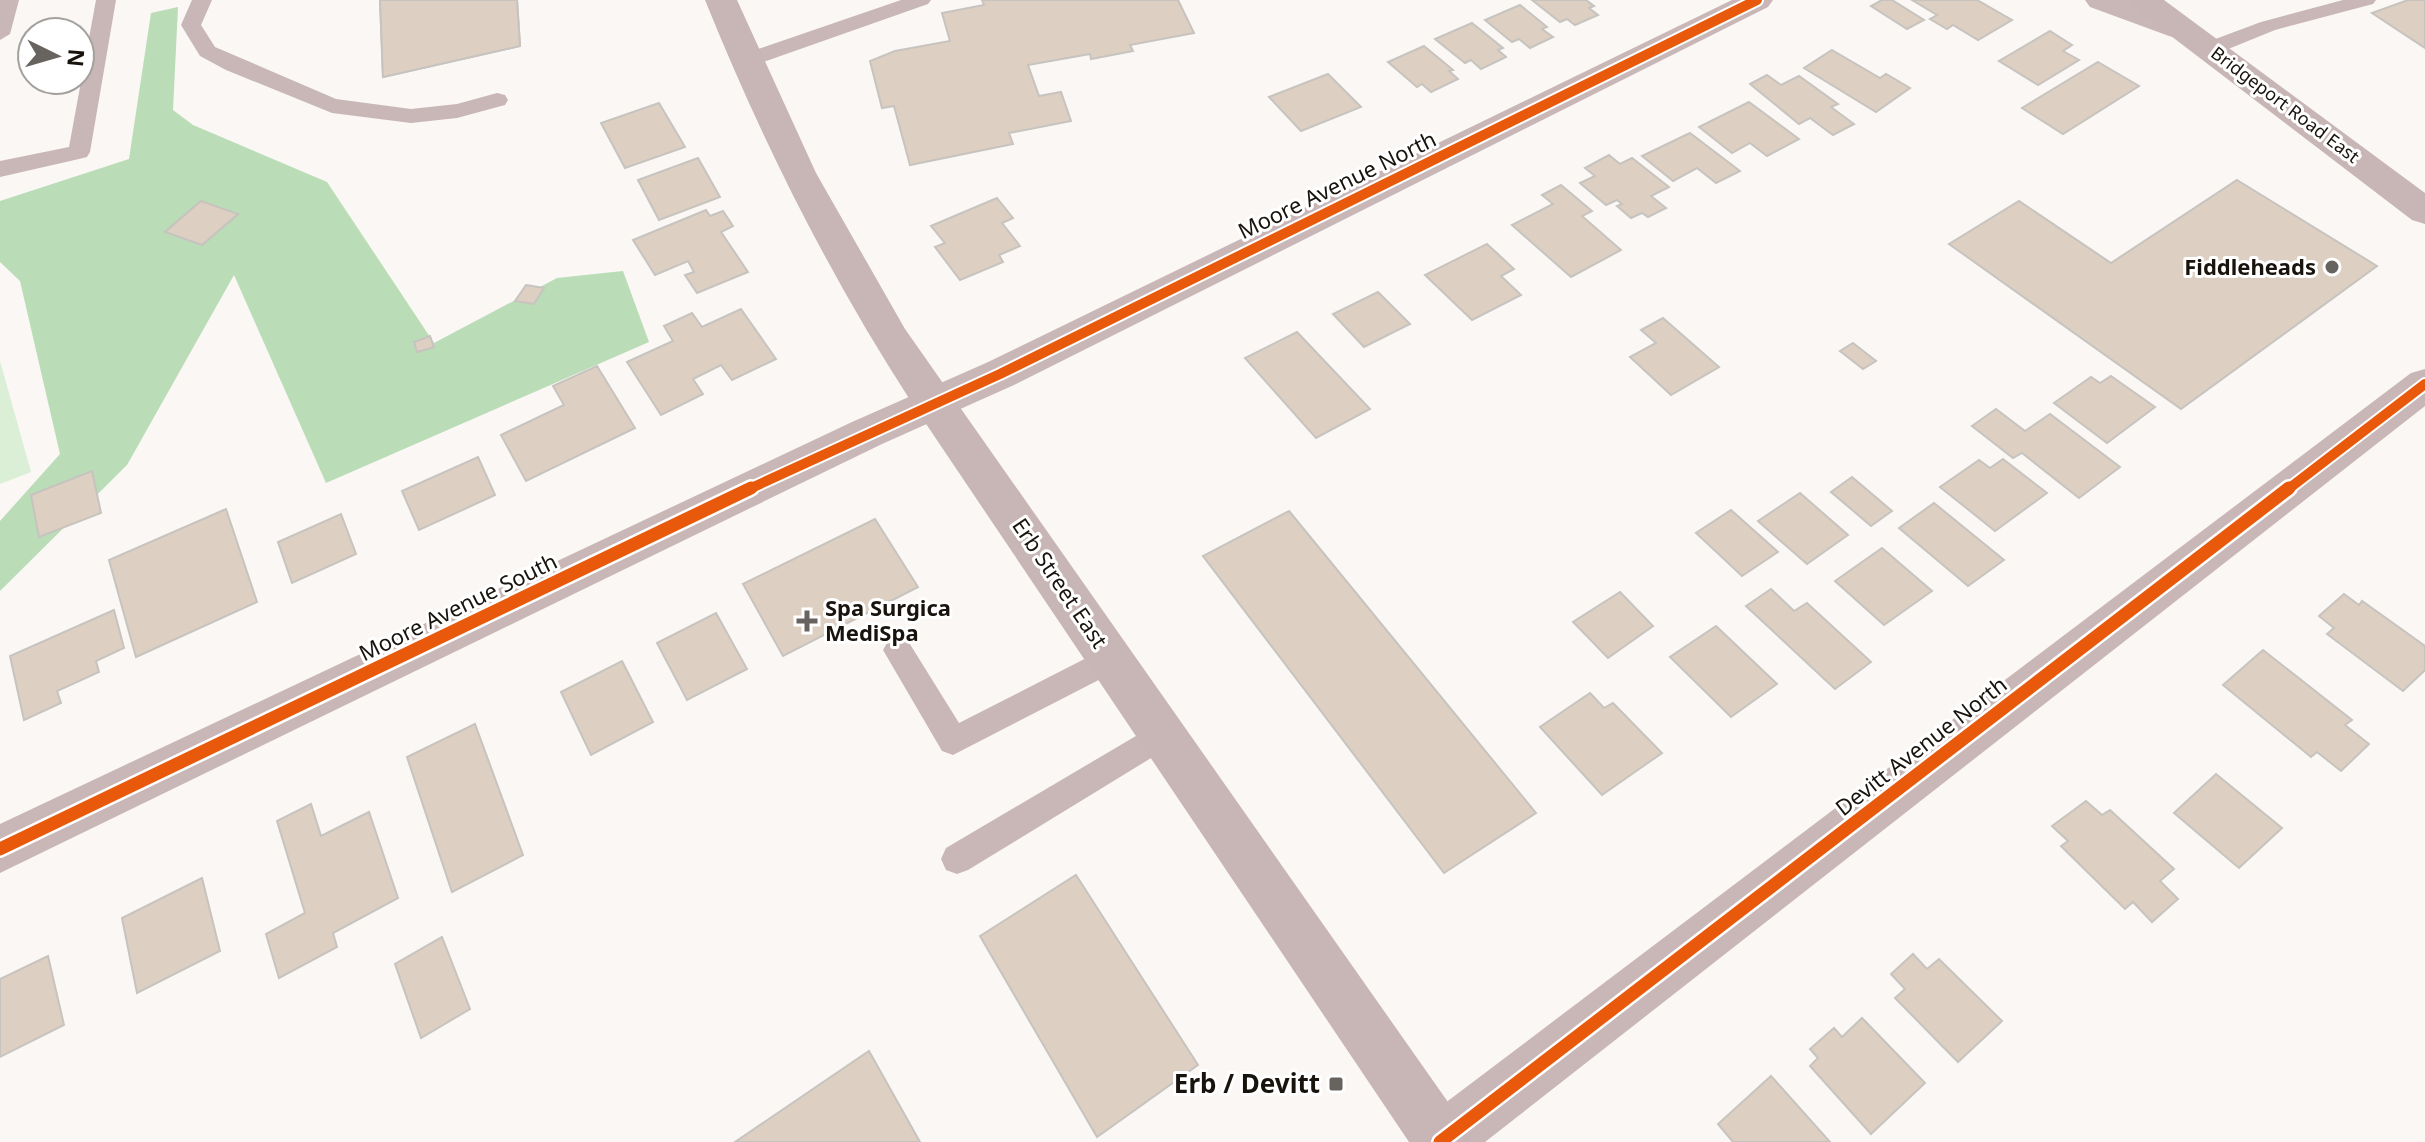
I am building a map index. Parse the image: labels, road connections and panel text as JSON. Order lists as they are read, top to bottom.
{
  "streets": {
    "main road": ["Bridgeport Road East", "Erb Street East"],
    "street": ["Moore Avenue North", "Moore Avenue South", "Devitt Avenue North"]
  },
  "crossings": [
    ["Moore Avenue North", "Erb Street East"],
    ["Moore Avenue North", "Moore Avenue South"],
    ["Erb Street East", "Moore Avenue South"],
    ["Erb Street East", "Devitt Avenue North"]
  ],
  "places": {
    "other": ["Fiddleheads"],
    "health": ["Spa Surgica MediSpa"],
    "transit": ["Erb / Devitt"]
  },
  "north": "right"
}
